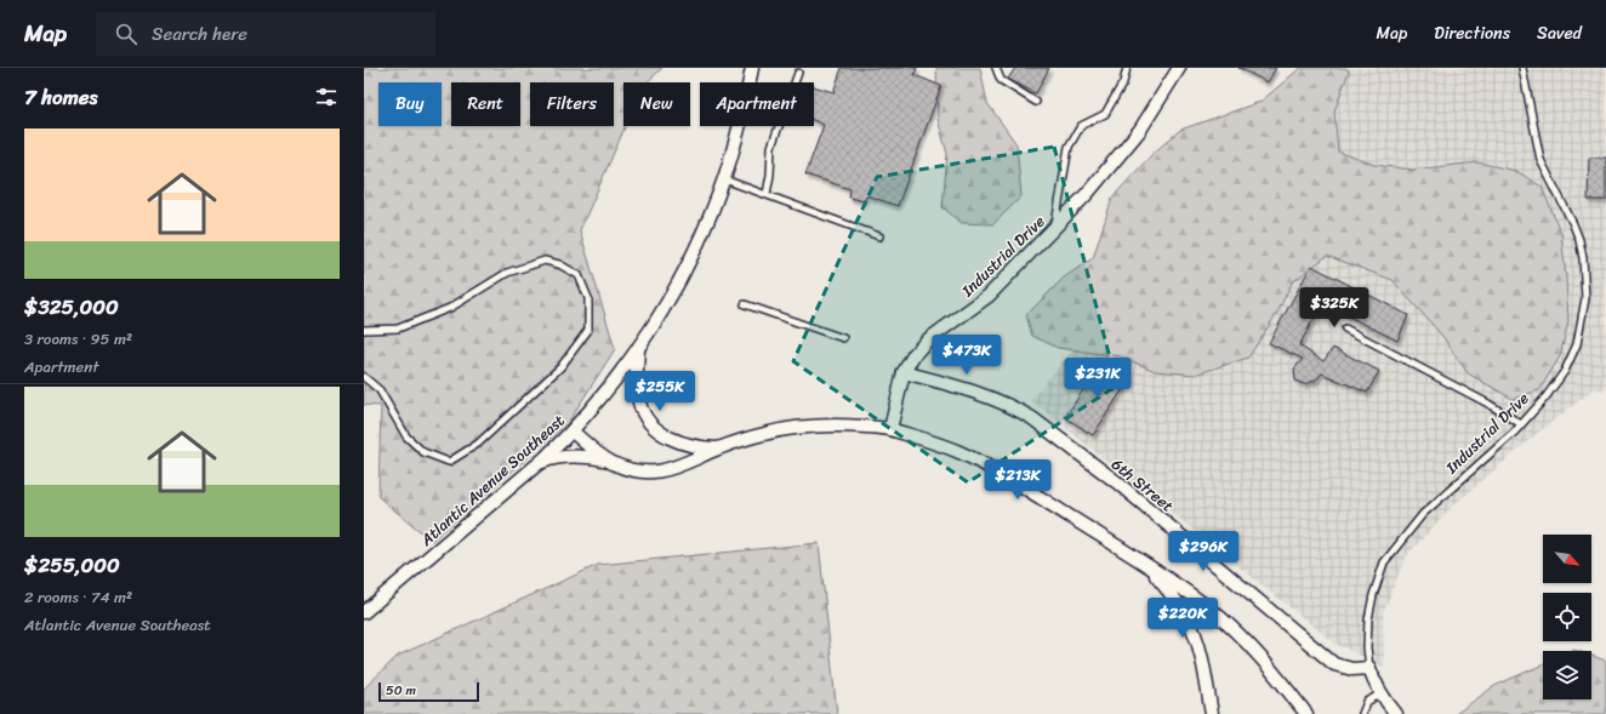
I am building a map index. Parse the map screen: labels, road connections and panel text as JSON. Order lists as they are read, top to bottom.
{
  "streets": {
    "street": ["Industrial Drive", "Atlantic Avenue Southeast", "6th Street"]
  },
  "crossings": [
    ["Industrial Drive", "6th Street"]
  ],
  "scale_bar": "50 m",
  "north": "bottom right",
  "page": {
    "header": "Map",
    "search": "Search here",
    "nav": ["Map", "Directions", "Saved"],
    "heading": "7 homes",
    "chip": [
      "Buy",
      "Rent",
      "Filters",
      "New",
      "Apartment"
    ],
    "list": [
      {
        "name": "$325,000",
        "note": "3 rooms · 95 m² · Apartment"
      },
      {
        "name": "$255,000",
        "note": "2 rooms · 74 m² · Atlantic Avenue Southeast"
      }
    ],
    "price": [
      "$325K",
      "$473K",
      "$231K",
      "$255K",
      "$213K",
      "$296K",
      "$220K"
    ],
    "scale": "50 m"
  }
}
